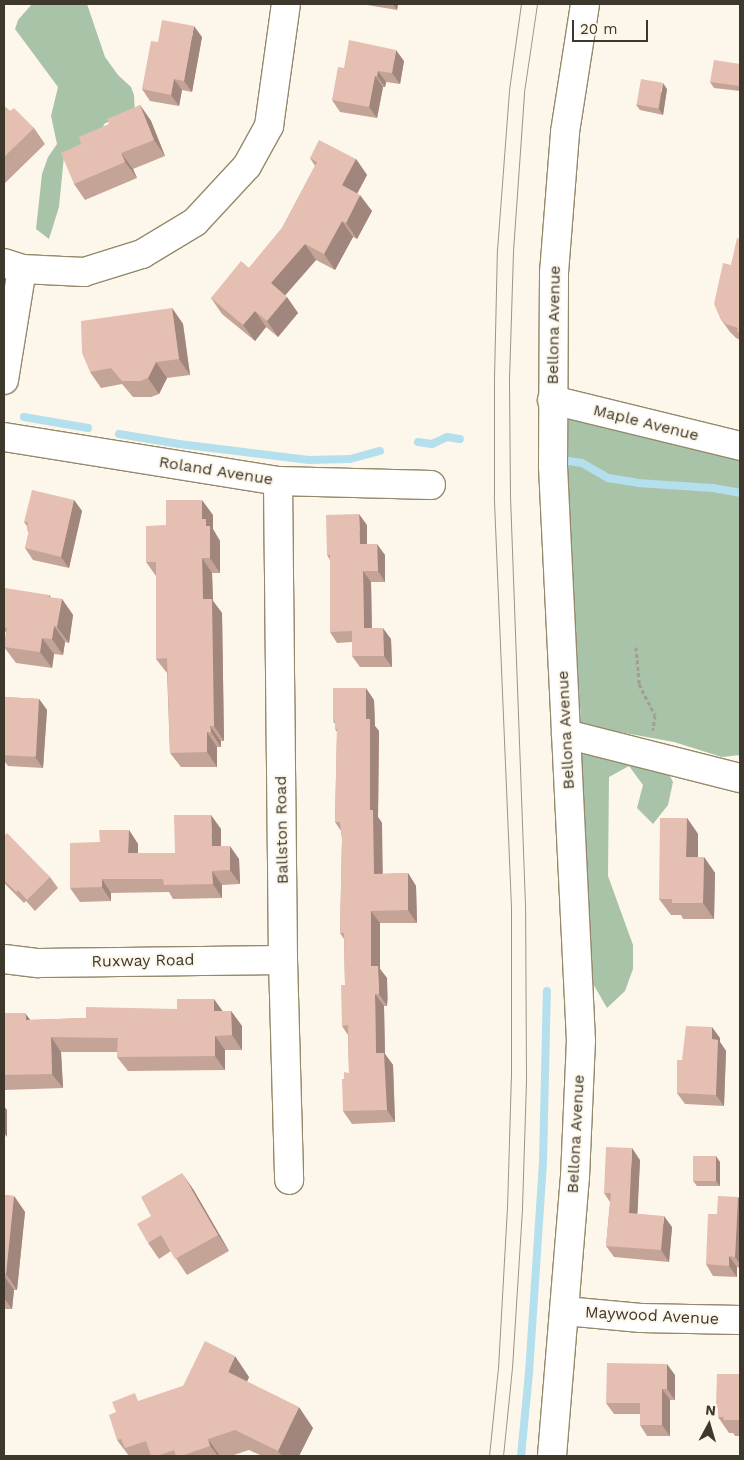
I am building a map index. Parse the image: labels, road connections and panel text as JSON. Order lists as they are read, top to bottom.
{
  "streets": {
    "street": [
      "Bellona Avenue",
      "Maple Avenue",
      "Roland Avenue",
      "Ballston Road",
      "Ruxway Road",
      "Maywood Avenue"
    ]
  },
  "crossings": [
    ["Bellona Avenue", "Maple Avenue"],
    ["Bellona Avenue", "Maywood Avenue"],
    ["Roland Avenue", "Ballston Road"],
    ["Ballston Road", "Ruxway Road"]
  ],
  "scale_bar": "20 m",
  "north": "top"
}
